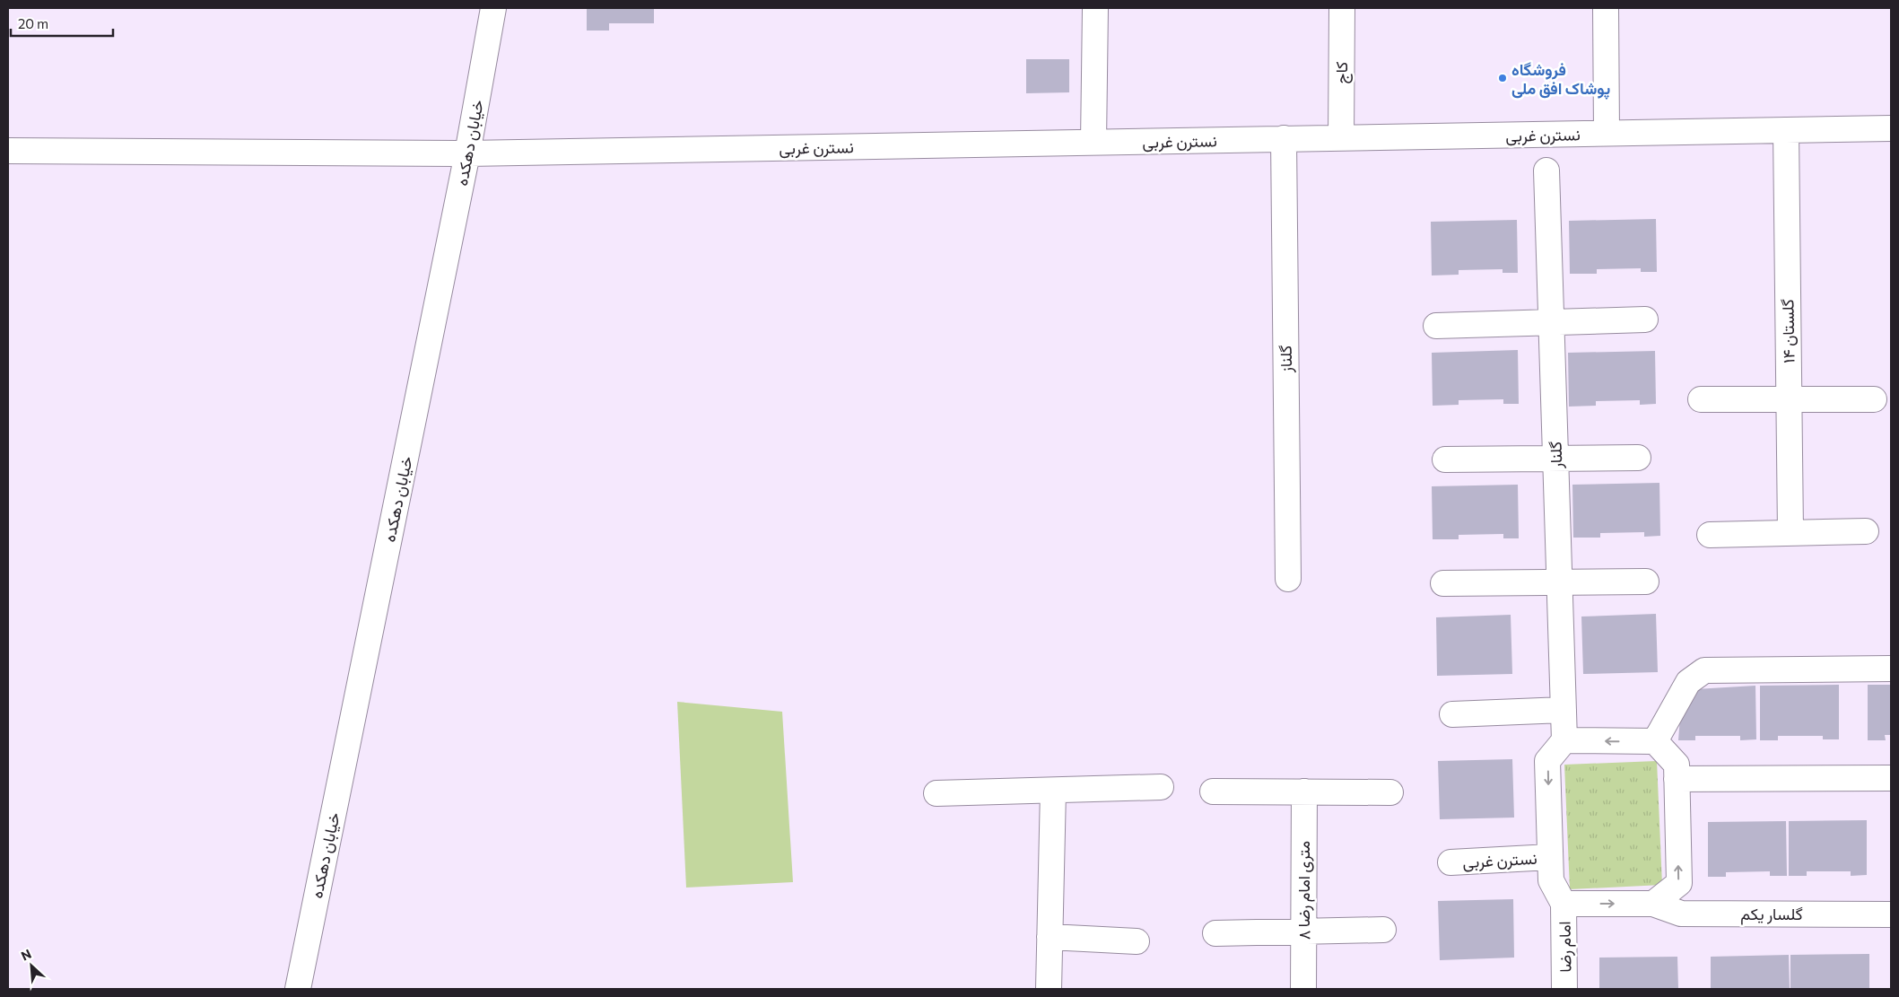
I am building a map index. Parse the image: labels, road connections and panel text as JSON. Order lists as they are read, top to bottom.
{
  "streets": {
    "street": [
      "کاج",
      "نسترن غربی",
      "خیابان دهکده",
      "گلستان ۱۴",
      "گلناز",
      "گلنار",
      "۸ متری امام رضا",
      "گلسار یکم",
      "امام رضا"
    ]
  },
  "crossings": [
    ["کاج", "نسترن غربی"],
    ["نسترن غربی", "خیابان دهکده"],
    ["نسترن غربی", "گلستان ۱۴"],
    ["نسترن غربی", "گلناز"],
    ["گلسار یکم", "امام رضا"]
  ],
  "places": ["فروشگاه پوشاک افق ملی"],
  "scale_bar": "20 m",
  "north": "top left"
}
